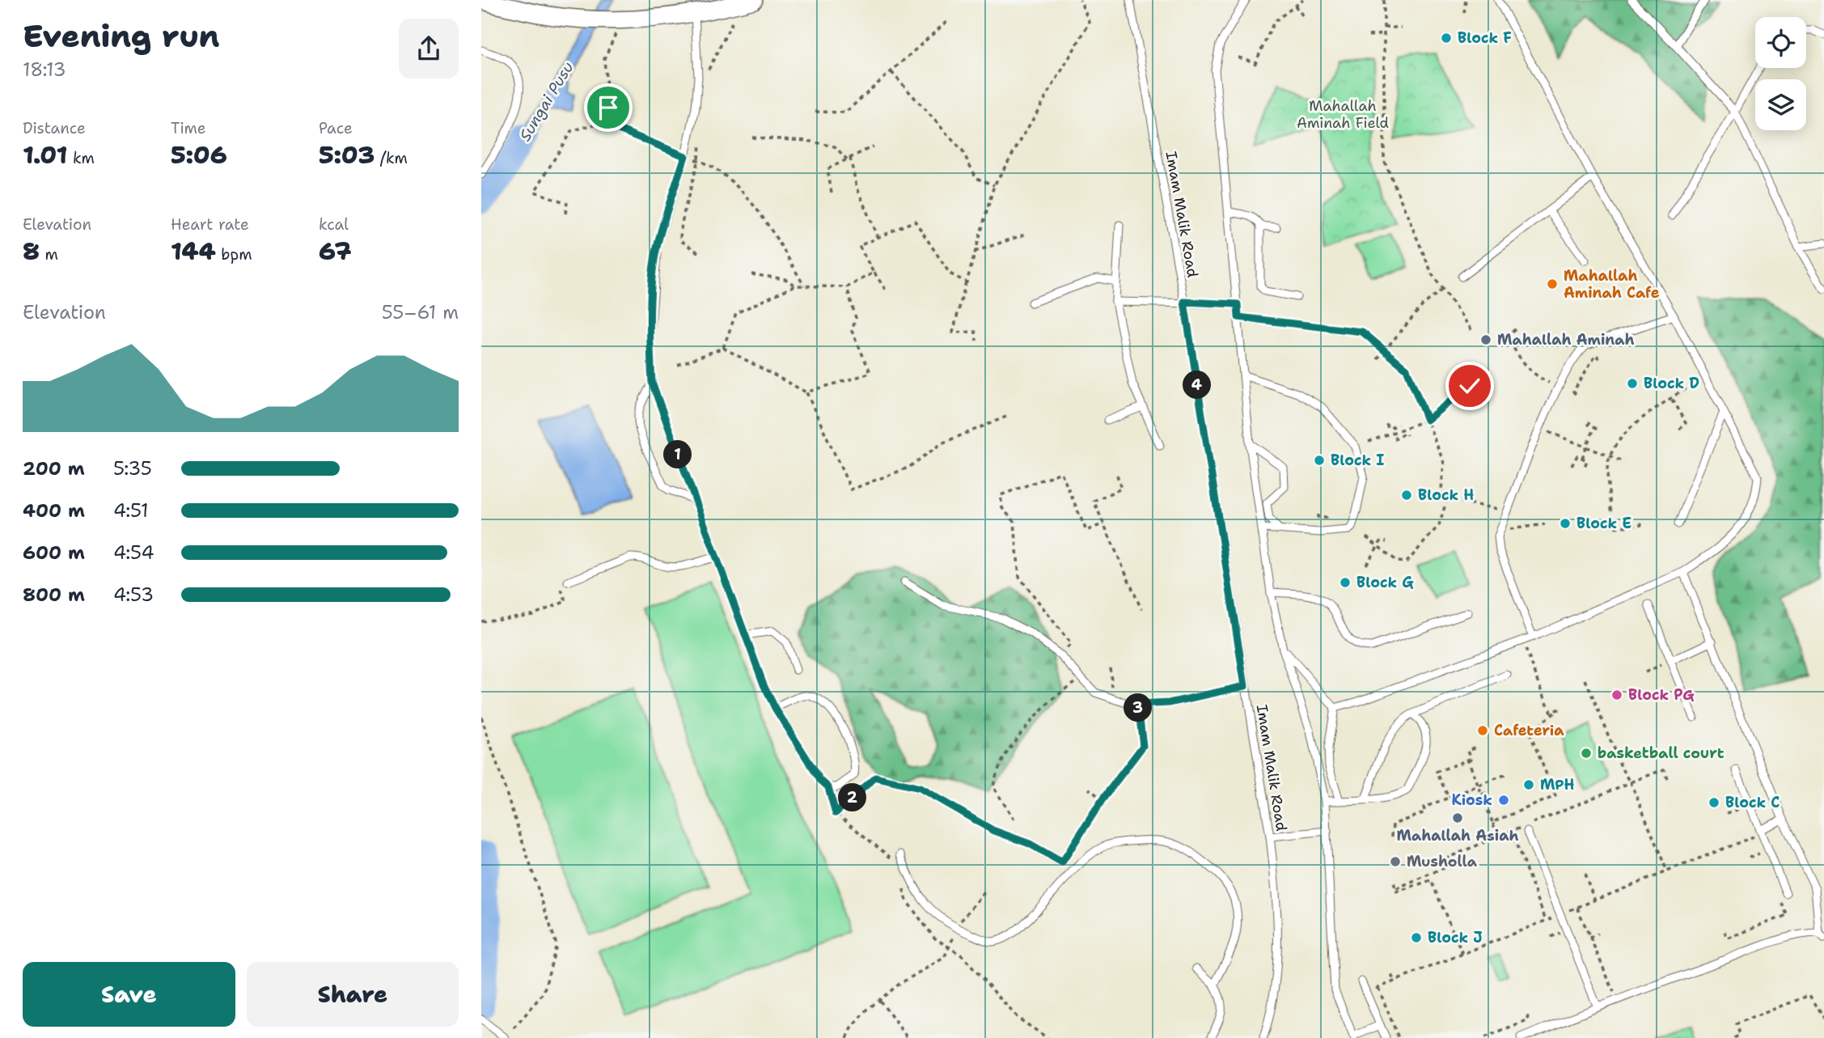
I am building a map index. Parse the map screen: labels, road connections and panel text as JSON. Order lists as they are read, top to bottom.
{
  "streets": {
    "lane": ["Imam Malik Road"]
  },
  "water": ["Sungai Pusu"],
  "parks": ["Mahallah Aminah Field"],
  "places": [
    "Block F",
    "Mahallah Aminah Cafe",
    "Mahallah Aminah",
    "Block D",
    "Block I",
    "Block H",
    "Block E",
    "Block G",
    "Block PG",
    "Cafeteria",
    "basketball court",
    "MPH",
    "Kiosk",
    "Block C",
    "Mahallah Asiah",
    "Musholla",
    "Block J"
  ],
  "page": {
    "heading": ["Evening run", "18:13"],
    "stats": [
      ["Distance", "1.01 km"],
      ["Time", "5:06"],
      ["Pace", "5:03 /km"],
      ["Elevation", "8 m"],
      ["Heart rate", "144 bpm"],
      ["kcal", "67"]
    ],
    "chart": ["Elevation", "55–61 m"],
    "pins": [
      "4",
      "1",
      "3",
      "2"
    ],
    "list": [
      {
        "name": "200 m",
        "note": "5:35"
      },
      {
        "name": "400 m",
        "note": "4:51"
      },
      {
        "name": "600 m",
        "note": "4:54"
      },
      {
        "name": "800 m",
        "note": "4:53"
      }
    ],
    "buttons": ["Save", "Share"]
  }
}
